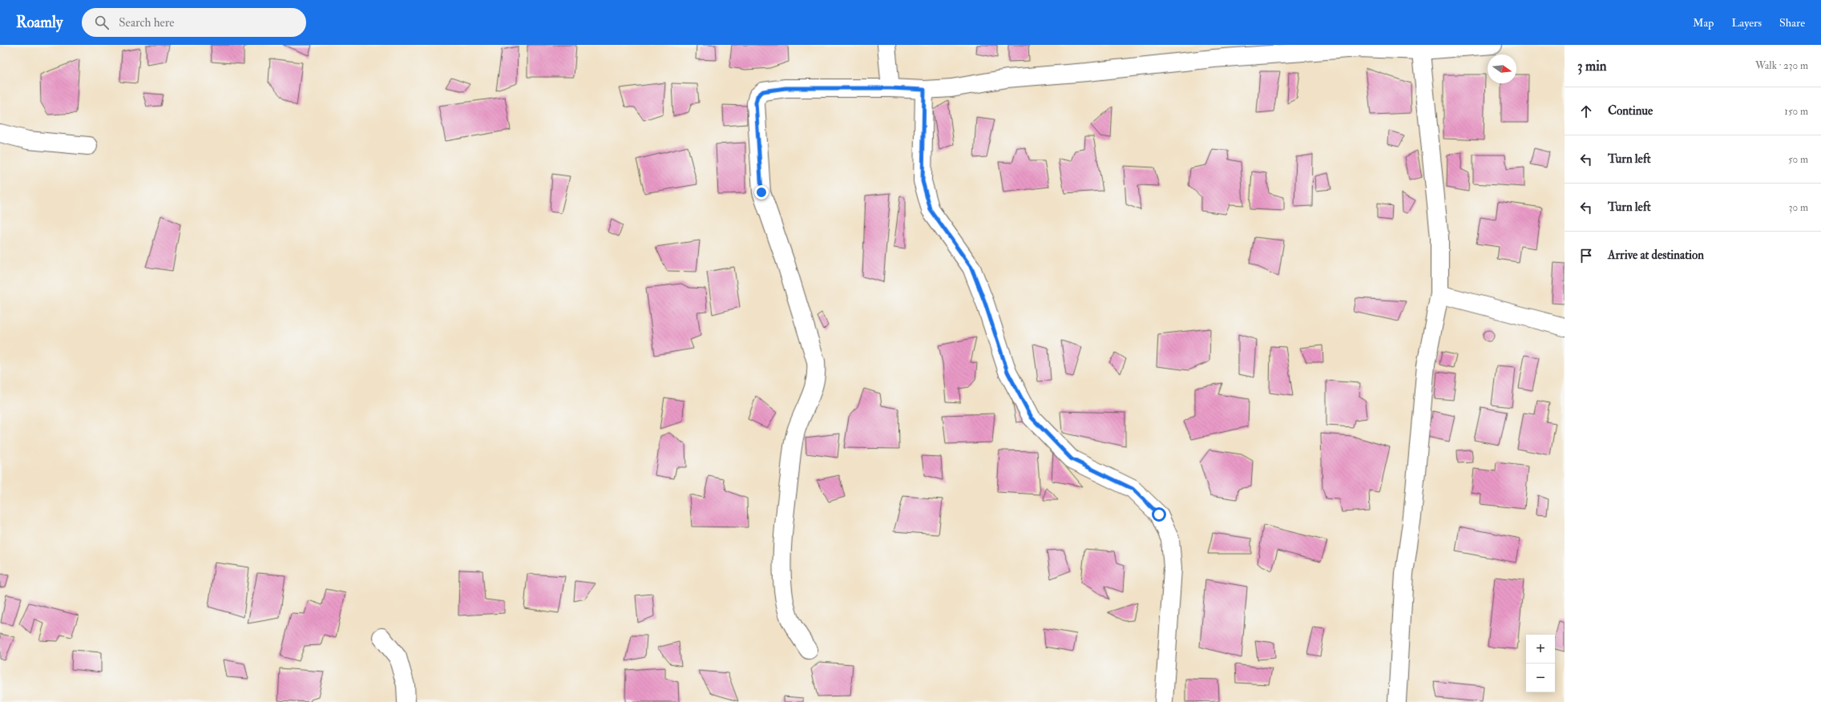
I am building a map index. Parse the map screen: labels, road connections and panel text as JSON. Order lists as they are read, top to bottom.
{
  "north": "right",
  "page": {
    "header": "Roamly",
    "search": "Search here",
    "nav": ["Map", "Layers", "Share"],
    "heading": ["3 min", "Walk · 230 m"],
    "list": [
      ["Continue", "150 m"],
      ["Turn left", "50 m"],
      ["Turn left", "30 m"],
      "Arrive at destination"
    ],
    "map_buttons": ["+", "−"]
  }
}
